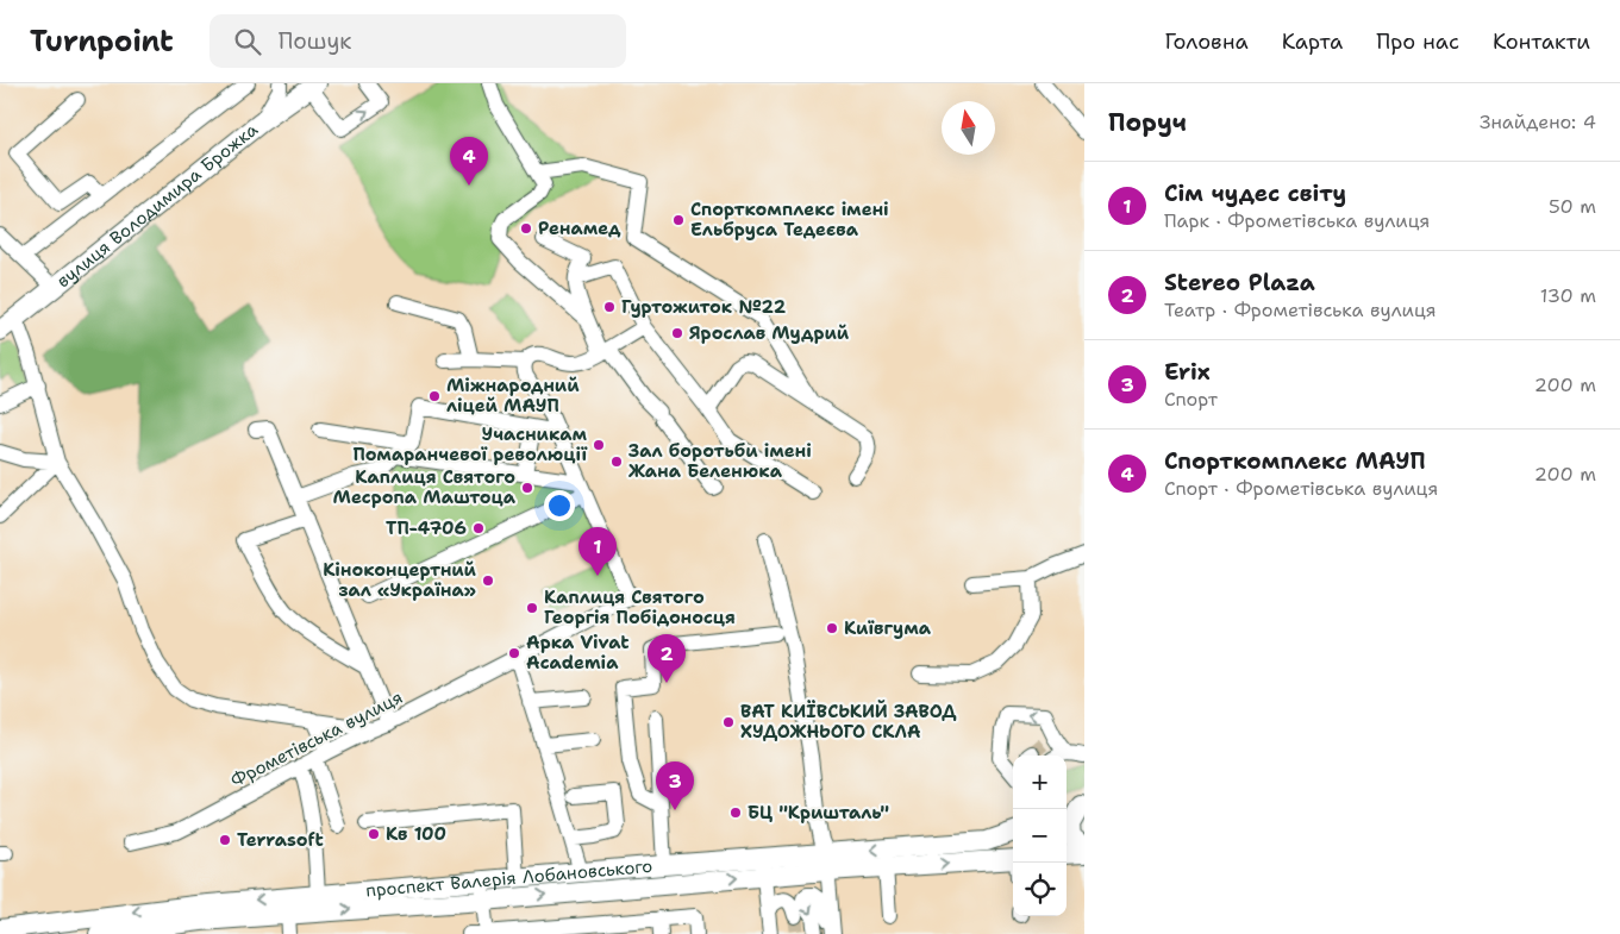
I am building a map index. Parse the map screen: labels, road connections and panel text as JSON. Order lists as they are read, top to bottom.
{
  "streets": {
    "main road": ["вулиця Володимира Брожка", "проспект Валерія Лобановського"],
    "street": ["Фрометівська вулиця"]
  },
  "places": [
    "Спорткомплекс імені Ельбруса Тедеєва",
    "Ренамед",
    "Гуртожиток №22",
    "Ярослав Мудрий",
    "Міжнародний ліцей МАУП",
    "Учасникам Помаранчевої революції",
    "Зал боротьби імені Жана Беленюка",
    "Каплиця Святого Месропа Маштоца",
    "ТП-4706",
    "Кіноконцертний зал «Україна»",
    "Каплиця Святого Георгія Побідоносця",
    "Київгума",
    "Арка Vivat Academia",
    "ВАТ КИЇВСЬКИЙ ЗАВОД ХУДОЖНЬОГО СКЛА",
    "БЦ \"Кришталь\"",
    "Кв 100",
    "Terrasoft"
  ],
  "north": "top",
  "page": {
    "header": "Turnpoint",
    "search": "Пошук",
    "nav": [
      "Головна",
      "Карта",
      "Про нас",
      "Контакти"
    ],
    "heading": ["Поруч", "Знайдено: 4"],
    "pins": [
      "4",
      "1",
      "2",
      "3"
    ],
    "list": [
      {
        "mark": "1",
        "name": "Сім чудес світу",
        "note": "Парк · Фрометівська вулиця",
        "value": "50 m"
      },
      {
        "mark": "2",
        "name": "Stereo Plaza",
        "note": "Театр · Фрометівська вулиця",
        "value": "130 m"
      },
      {
        "mark": "3",
        "name": "Erix",
        "note": "Спорт",
        "value": "200 m"
      },
      {
        "mark": "4",
        "name": "Спорткомплекс МАУП",
        "note": "Спорт · Фрометівська вулиця",
        "value": "200 m"
      }
    ],
    "map_buttons": ["+", "−"]
  }
}
